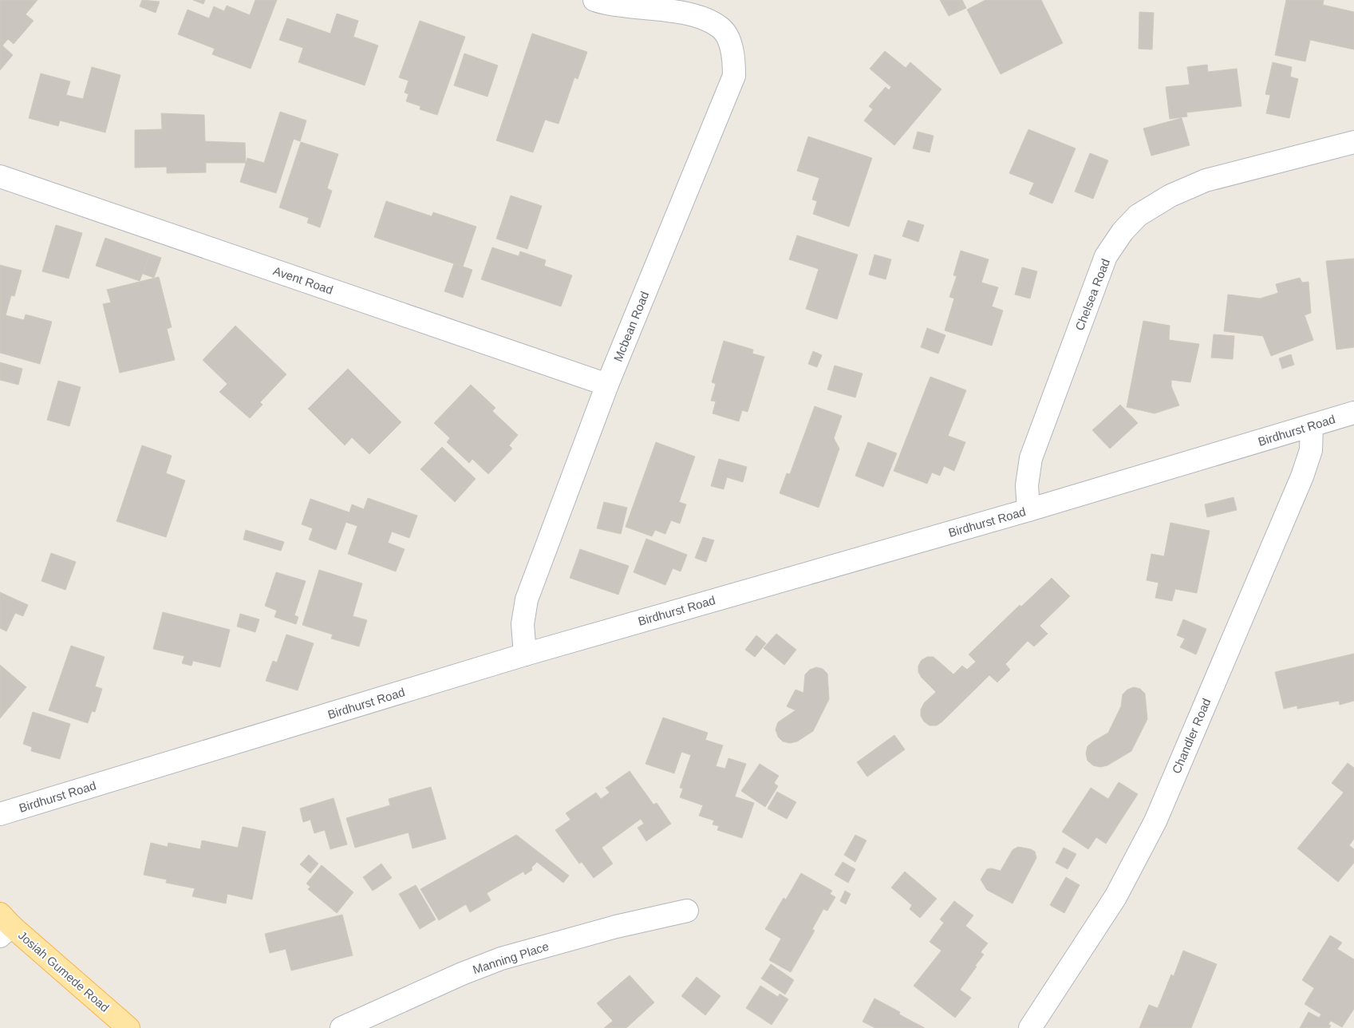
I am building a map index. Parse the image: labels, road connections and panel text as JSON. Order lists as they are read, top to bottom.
{
  "streets": {
    "main road": ["Josiah Gumede Road"],
    "street": [
      "Avent Road",
      "Chelsea Road",
      "Mcbean Road",
      "Birdhurst Road",
      "Chandler Road",
      "Manning Place"
    ]
  },
  "crossings": [
    ["Avent Road", "Mcbean Road"],
    ["Chelsea Road", "Birdhurst Road"],
    ["Mcbean Road", "Birdhurst Road"],
    ["Birdhurst Road", "Chandler Road"]
  ]
}
